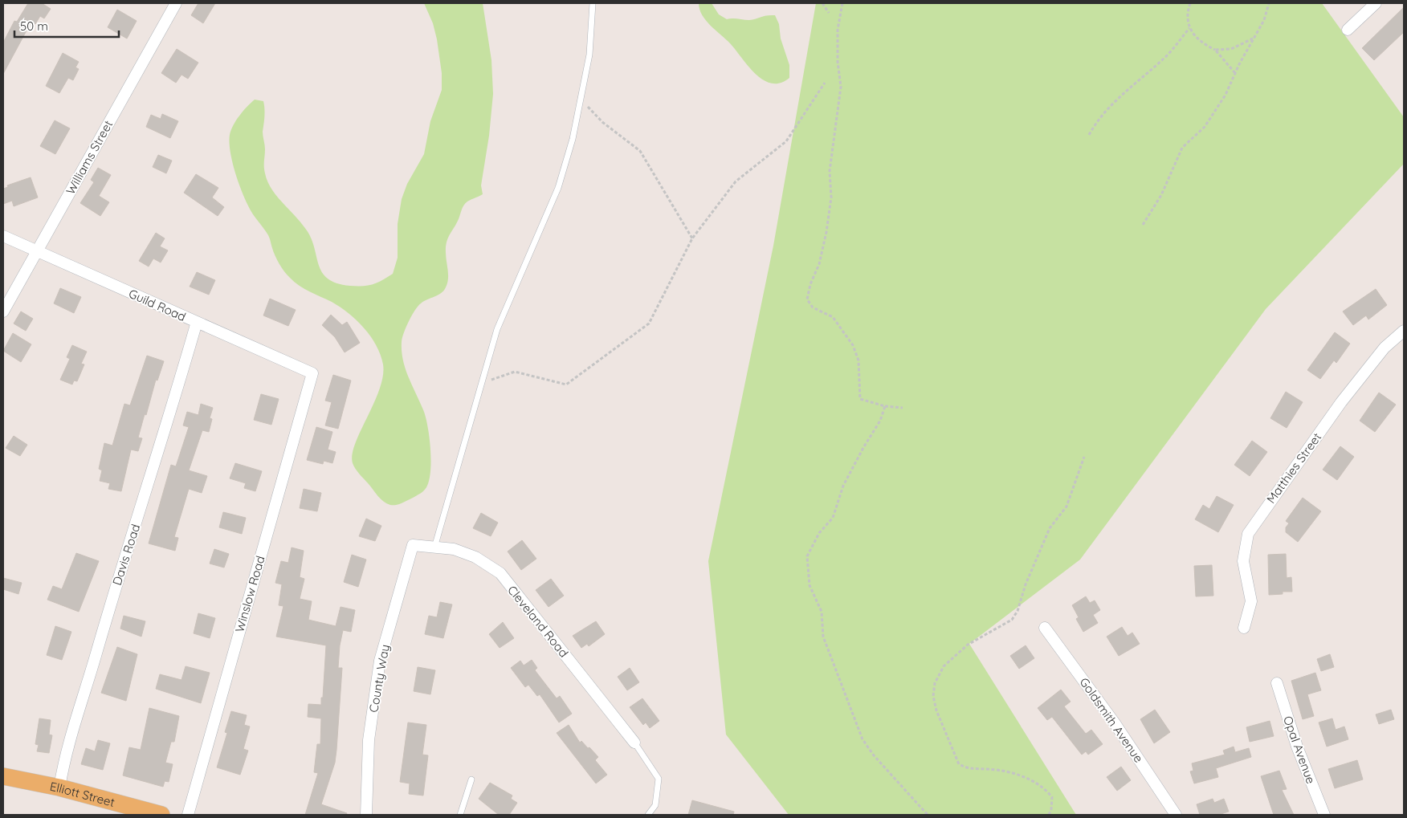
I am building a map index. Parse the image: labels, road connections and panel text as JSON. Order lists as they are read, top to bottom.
{
  "streets": {
    "main road": ["Elliott Street"],
    "street": [
      "Williams Street",
      "Guild Road",
      "Matthies Street",
      "Davis Road",
      "Winslow Road",
      "Cleveland Road",
      "County Way",
      "Goldsmith Avenue",
      "Opal Avenue"
    ]
  },
  "crossings": [
    ["Williams Street", "Guild Road"],
    ["Guild Road", "Davis Road"],
    ["Guild Road", "Winslow Road"],
    ["Davis Road", "Elliott Street"],
    ["Cleveland Road", "County Way"]
  ],
  "scale_bar": "50 m"
}
